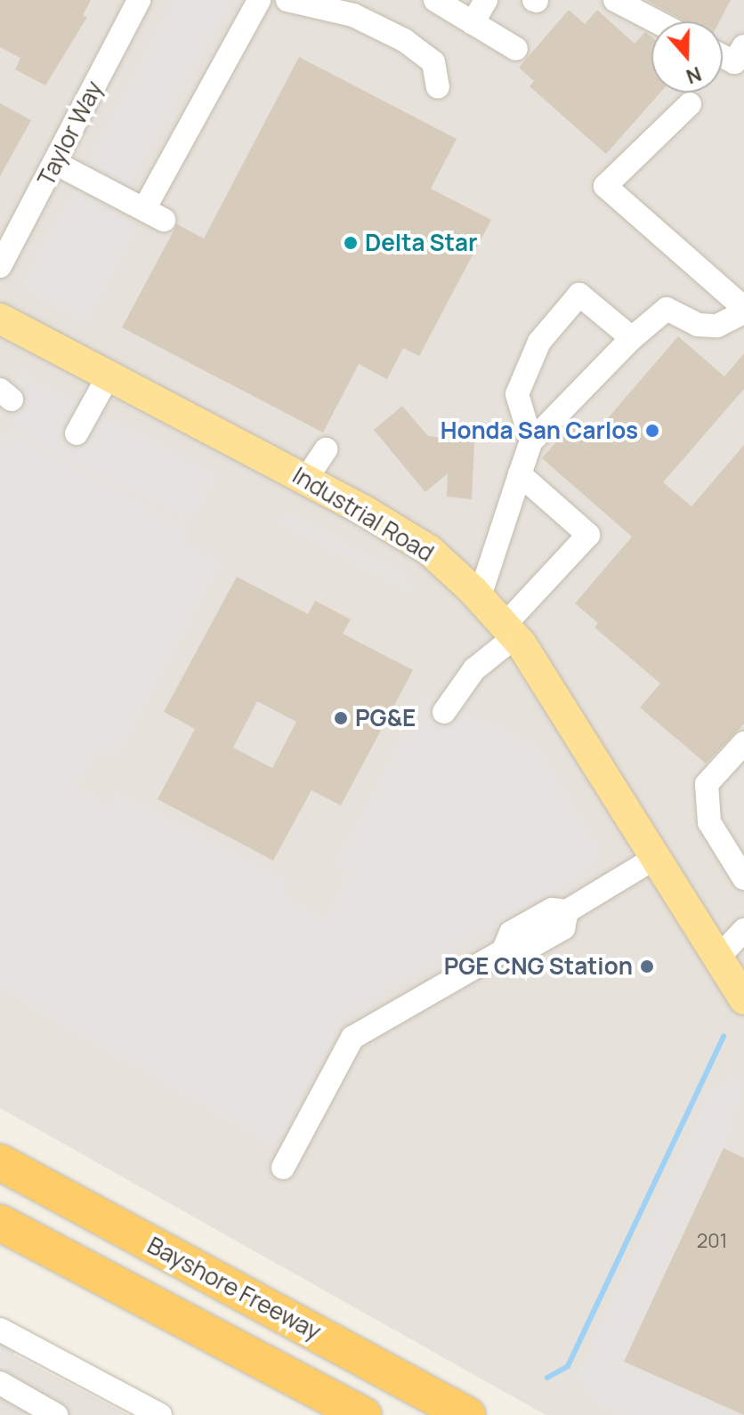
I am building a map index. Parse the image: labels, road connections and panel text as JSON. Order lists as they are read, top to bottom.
{
  "streets": {
    "highway": ["Bayshore Freeway"],
    "main road": ["Industrial Road"],
    "street": ["Taylor Way"]
  },
  "places": [
    "Delta Star",
    "Honda San Carlos",
    "PG&E",
    "PGE CNG Station"
  ],
  "house_numbers": ["201"],
  "north": "bottom"
}
